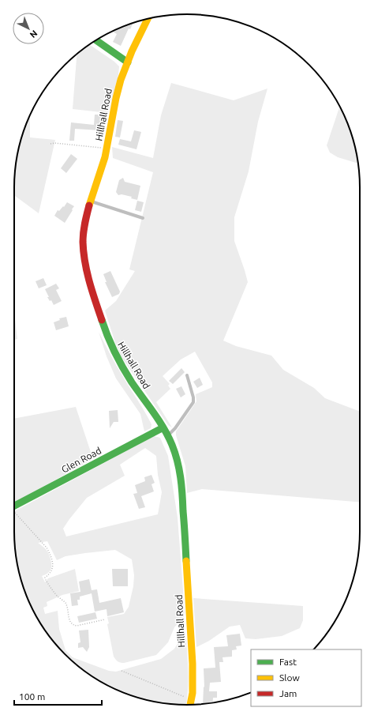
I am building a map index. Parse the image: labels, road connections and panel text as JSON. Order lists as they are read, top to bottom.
{
  "streets": {
    "main road": ["Hillhall Road", "Glen Road"]
  },
  "crossings": [
    ["Hillhall Road", "Glen Road"]
  ],
  "legend": ["Fast", "Slow", "Jam"],
  "scale_bar": "100 m",
  "north": "bottom right"
}
